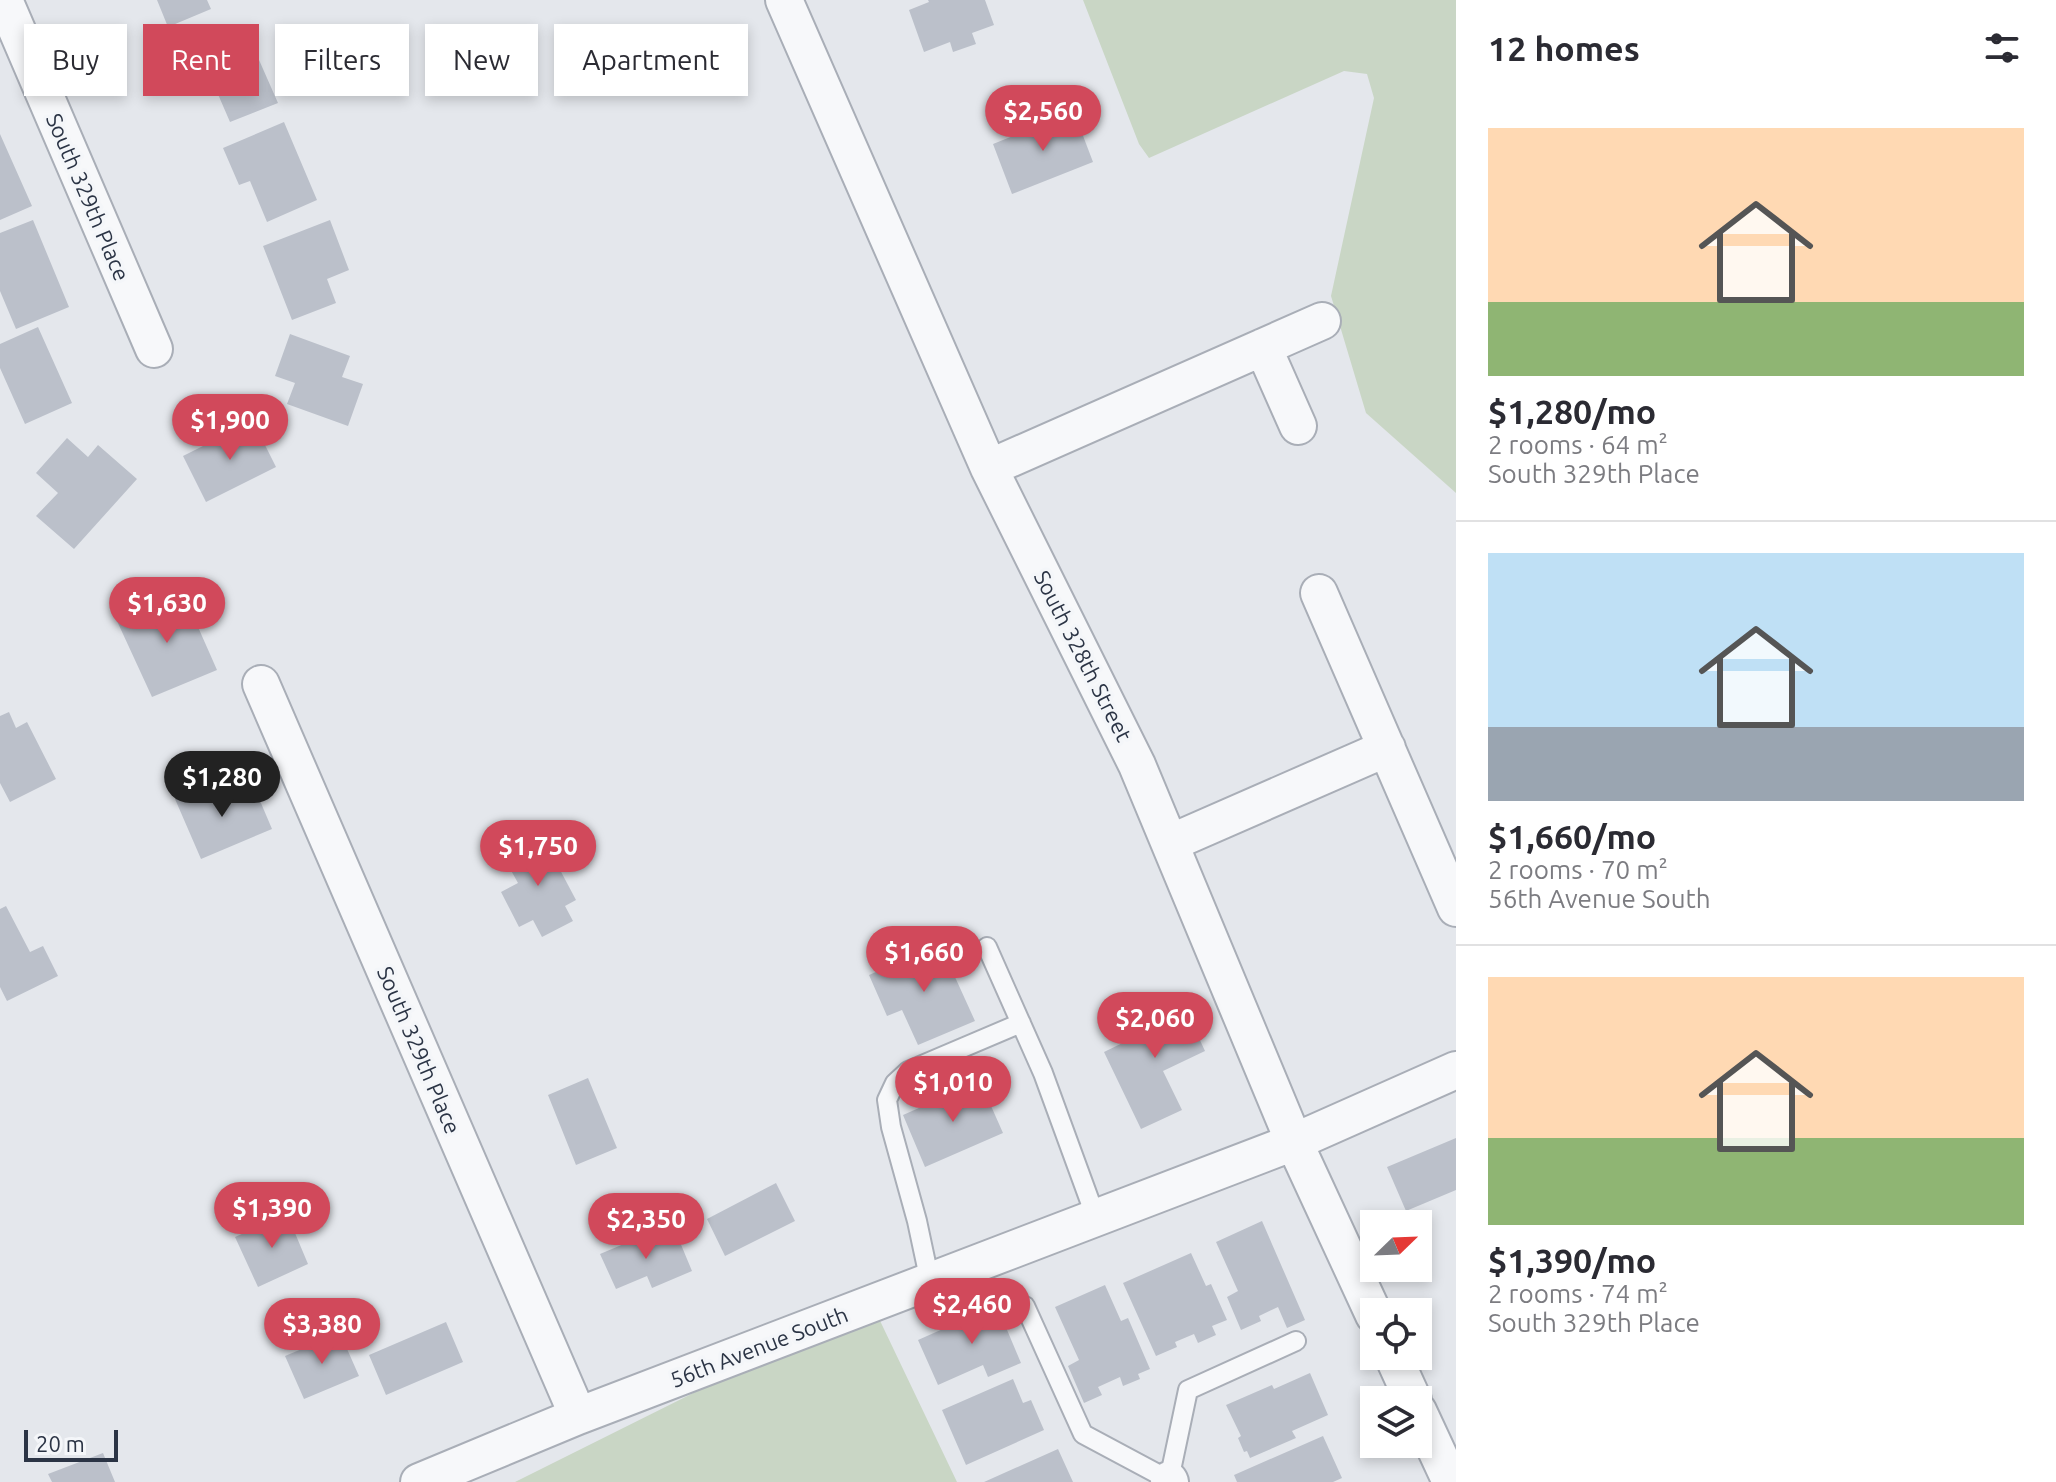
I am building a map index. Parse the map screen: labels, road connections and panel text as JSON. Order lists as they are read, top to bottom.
{
  "streets": {
    "street": ["South 329th Place", "South 328th Street", "56th Avenue South"]
  },
  "crossings": [
    ["South 329th Place", "56th Avenue South"],
    ["South 328th Street", "56th Avenue South"]
  ],
  "scale_bar": "20 m",
  "north": "top right",
  "page": {
    "heading": "12 homes",
    "chip": [
      "Buy",
      "Rent",
      "Filters",
      "New",
      "Apartment"
    ],
    "price": [
      "$2,560",
      "$1,900",
      "$1,630",
      "$1,280",
      "$1,750",
      "$1,660",
      "$2,060",
      "$1,010",
      "$1,390",
      "$2,350",
      "$2,460",
      "$3,380"
    ],
    "list": [
      {
        "name": "$1,280/mo",
        "note": "2 rooms · 64 m² · South 329th Place"
      },
      {
        "name": "$1,660/mo",
        "note": "2 rooms · 70 m² · 56th Avenue South"
      },
      {
        "name": "$1,390/mo",
        "note": "2 rooms · 74 m² · South 329th Place"
      }
    ],
    "scale": "20 m"
  }
}
